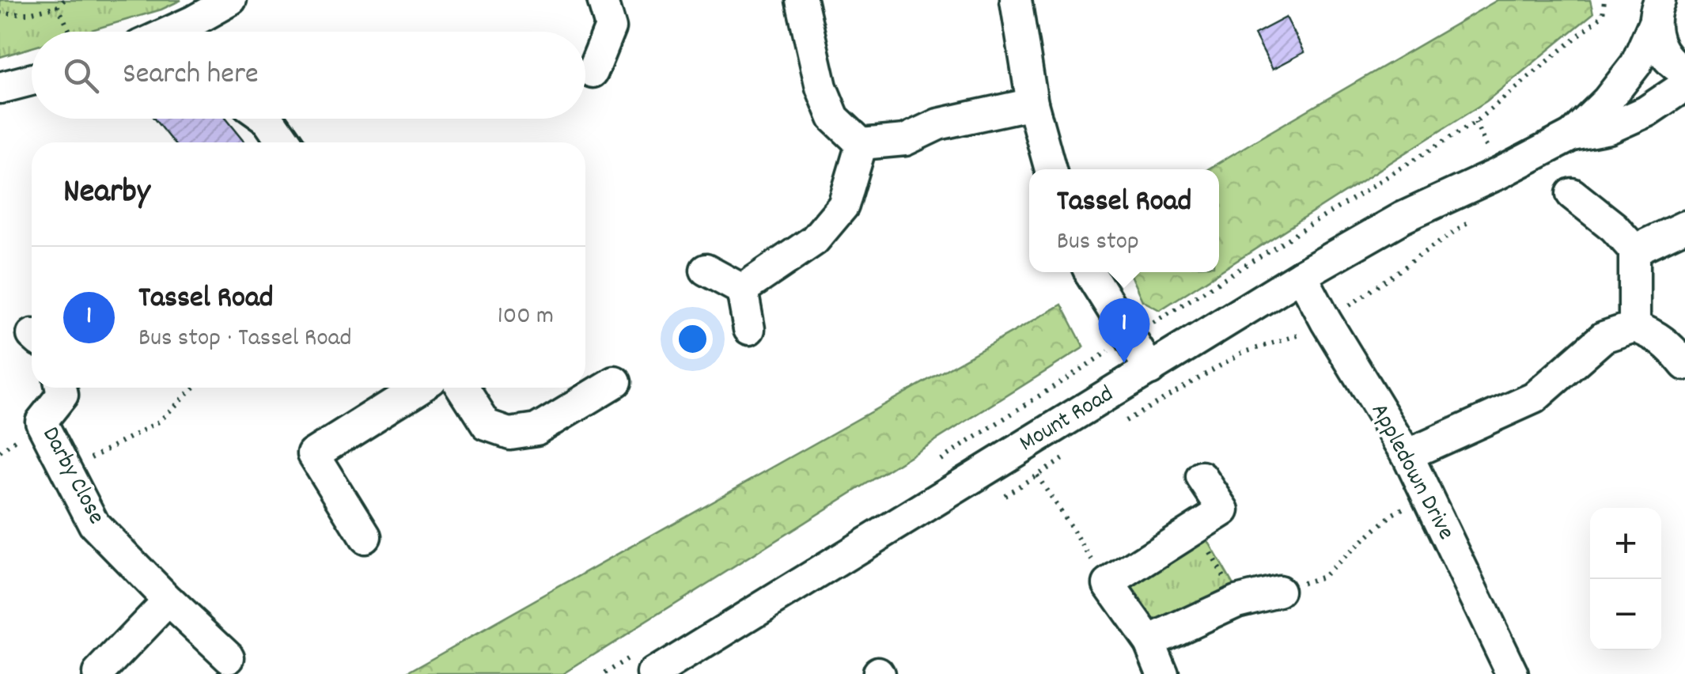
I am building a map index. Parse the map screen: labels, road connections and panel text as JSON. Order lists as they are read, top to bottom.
{
  "streets": {
    "street": ["Mount Road", "Appledown Drive", "Darby Close"]
  },
  "crossings": [
    ["Mount Road", "Appledown Drive"]
  ],
  "page": {
    "search": "Search here",
    "heading": "Nearby",
    "popup": ["Tassel Road", "Bus stop"],
    "list": [
      {
        "mark": "1",
        "name": "Tassel Road",
        "note": "Bus stop · Tassel Road",
        "value": "100 m"
      }
    ],
    "pins": "1",
    "map_buttons": ["+", "−"]
  }
}
